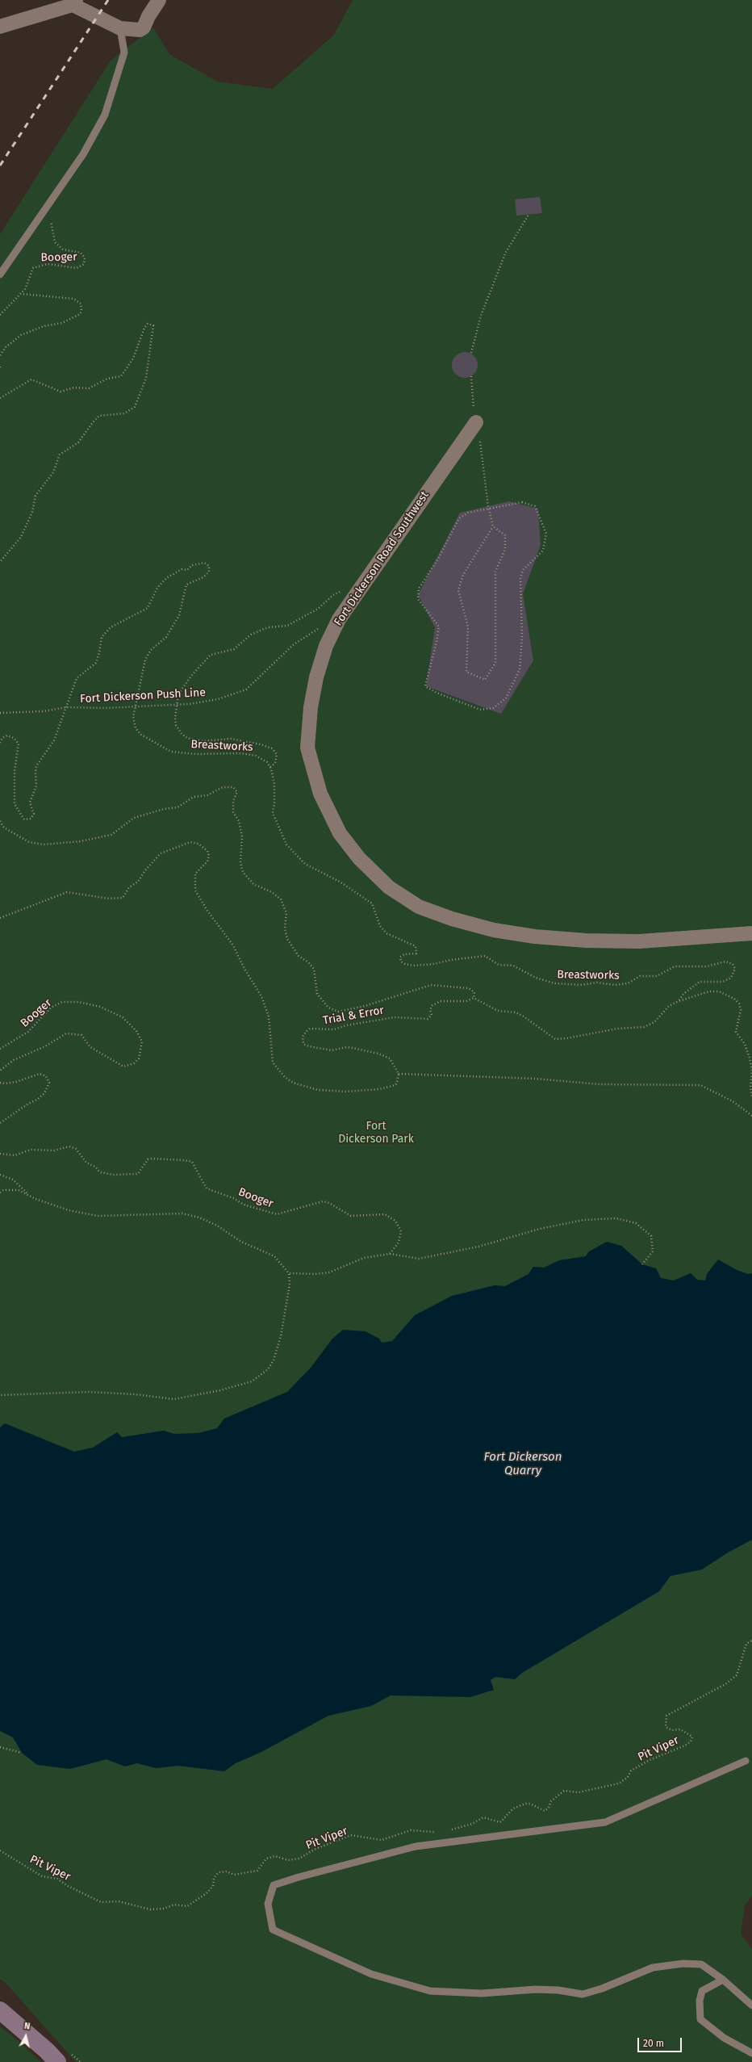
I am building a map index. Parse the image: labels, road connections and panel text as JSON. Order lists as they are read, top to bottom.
{
  "streets": {
    "street": ["Fort Dickerson Road Southwest"],
    "path": [
      "Booger",
      "Fort Dickerson Push Line",
      "Breastworks",
      "Trial & Error",
      "Pit Viper"
    ]
  },
  "crossings": [
    ["Fort Dickerson Road Southwest", "Fort Dickerson Push Line"],
    ["Fort Dickerson Push Line", "Breastworks"]
  ],
  "water": ["Fort Dickerson Quarry"],
  "parks": ["Fort Dickerson Park"],
  "scale_bar": "20 m",
  "north": "top"
}
